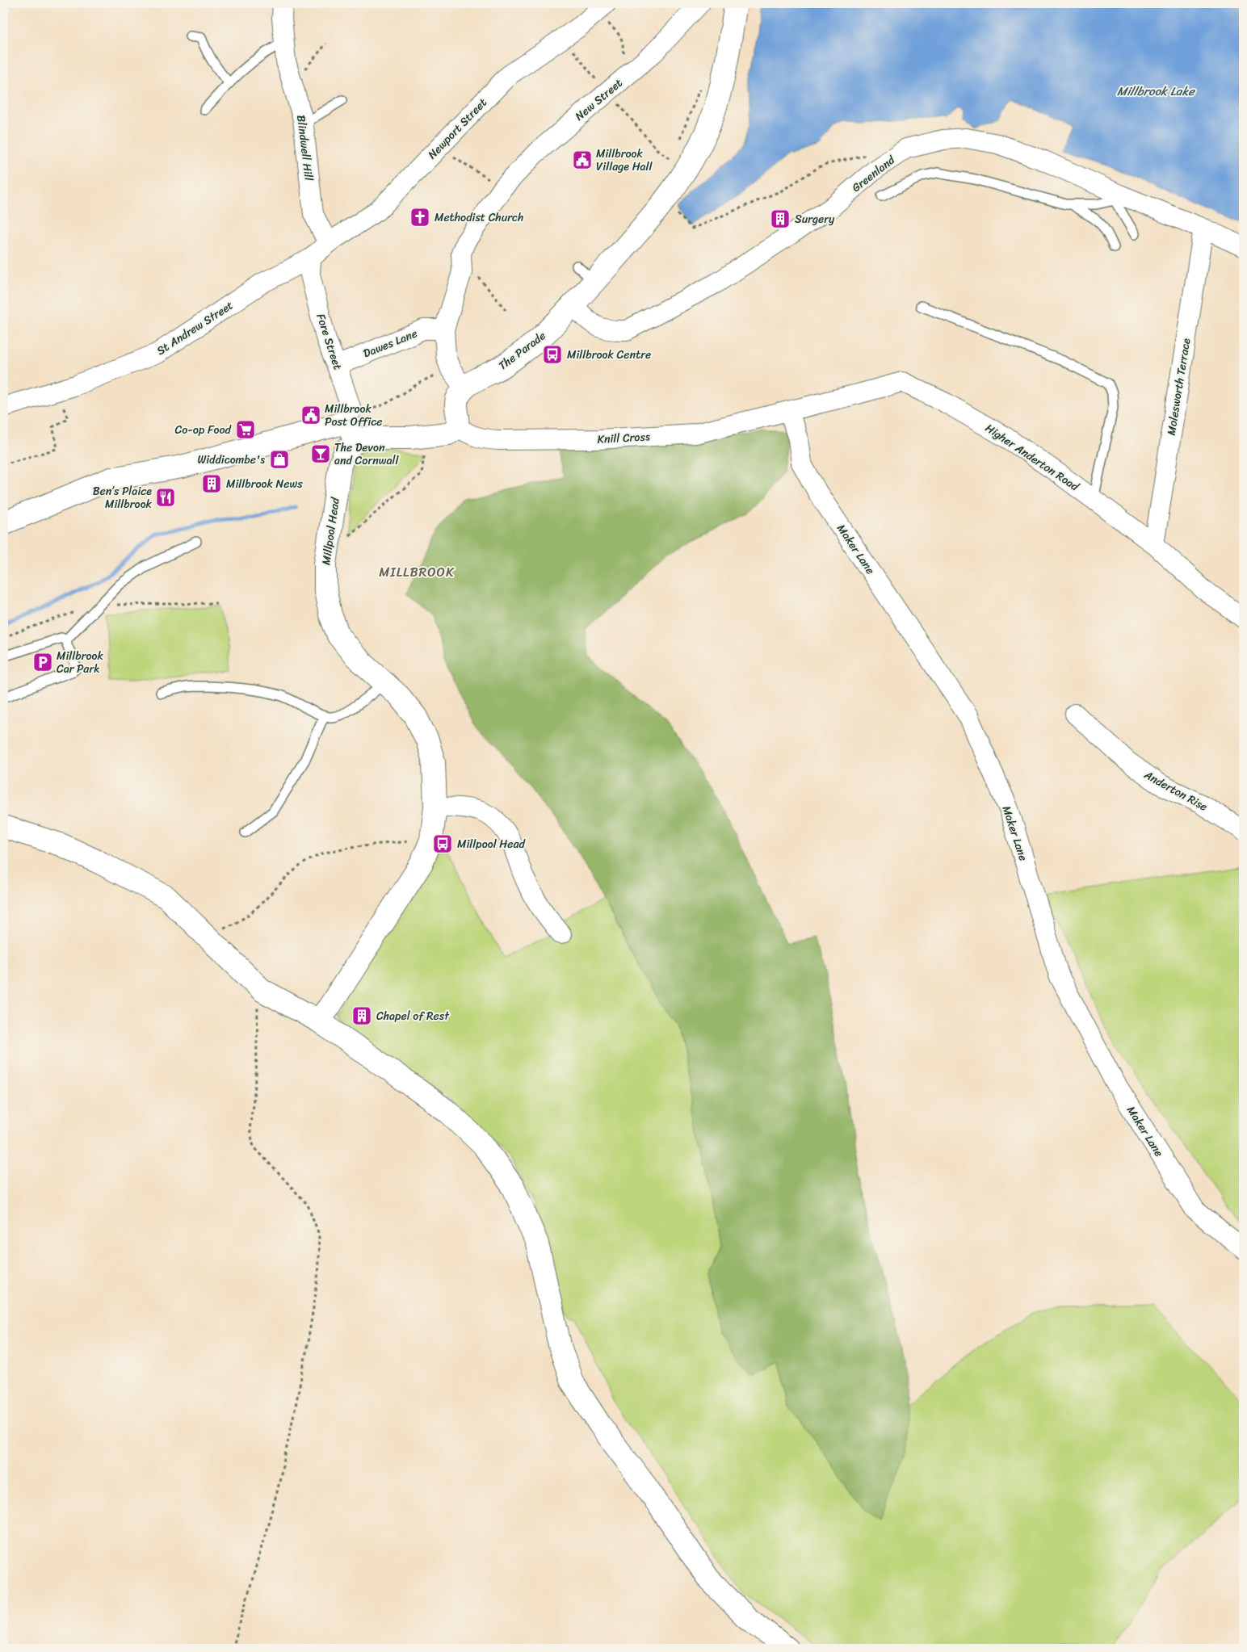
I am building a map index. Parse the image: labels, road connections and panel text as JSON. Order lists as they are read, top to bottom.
{
  "streets": {
    "street": [
      "New Street",
      "Newport Street",
      "Blindwell Hill",
      "Greenland",
      "St Andrew Street",
      "Fore Street",
      "Dawes Lane",
      "The Parade",
      "Molesworth Terrace",
      "Knill Cross",
      "Higher Anderton Road",
      "Millpool Head",
      "Maker Lane",
      "Anderton Rise"
    ]
  },
  "crossings": [
    ["Newport Street", "Blindwell Hill"],
    ["Newport Street", "St Andrew Street"],
    ["Newport Street", "Fore Street"],
    ["Greenland", "The Parade"],
    ["Greenland", "Molesworth Terrace"],
    ["St Andrew Street", "Fore Street"],
    ["Fore Street", "Dawes Lane"],
    ["Molesworth Terrace", "Higher Anderton Road"],
    ["Knill Cross", "Higher Anderton Road"],
    ["Knill Cross", "Maker Lane"],
    ["Higher Anderton Road", "Maker Lane"]
  ],
  "districts": ["MILLBROOK"],
  "water": ["Millbrook Lake"],
  "places": {
    "public building": ["Millbrook Village Hall", "Millbrook Post Office"],
    "church": ["Methodist Church"],
    "building": ["Surgery", "Millbrook News", "Chapel of Rest"],
    "bus stop": ["Millbrook Centre", "Millpool Head"],
    "supermarket": ["Co-op Food"],
    "bar": ["The Devon and Cornwall"],
    "shop": ["Widdicombe's"],
    "restaurant": ["Ben’s Plaice Millbrook"],
    "parking": ["Millbrook Car Park"]
  }
}
